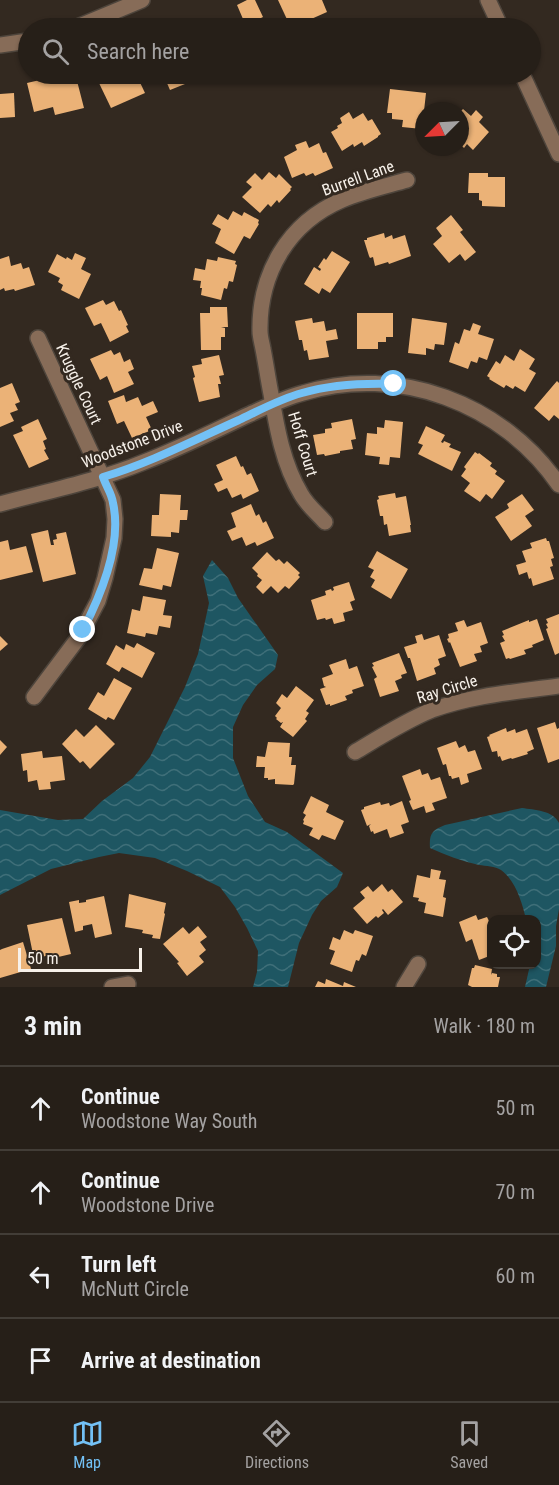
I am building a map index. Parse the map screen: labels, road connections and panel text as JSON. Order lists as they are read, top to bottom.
{
  "streets": {
    "street": [
      "Burrell Lane",
      "Kruggle Court",
      "Woodstone Drive",
      "Hoff Court",
      "Ray Circle"
    ]
  },
  "crossings": [
    ["Burrell Lane", "Woodstone Drive"],
    ["Burrell Lane", "Hoff Court"],
    ["Kruggle Court", "Woodstone Drive"],
    ["Woodstone Drive", "Hoff Court"]
  ],
  "scale_bar": "50 m",
  "north": "bottom left",
  "page": {
    "search": "Search here",
    "scale": "50 m",
    "heading": ["3 min", "Walk · 180 m"],
    "list": [
      ["Continue", "Woodstone Way South", "50 m"],
      ["Continue", "Woodstone Drive", "70 m"],
      ["Turn left", "McNutt Circle", "60 m"],
      "Arrive at destination"
    ],
    "nav": ["Map", "Directions", "Saved"]
  }
}
